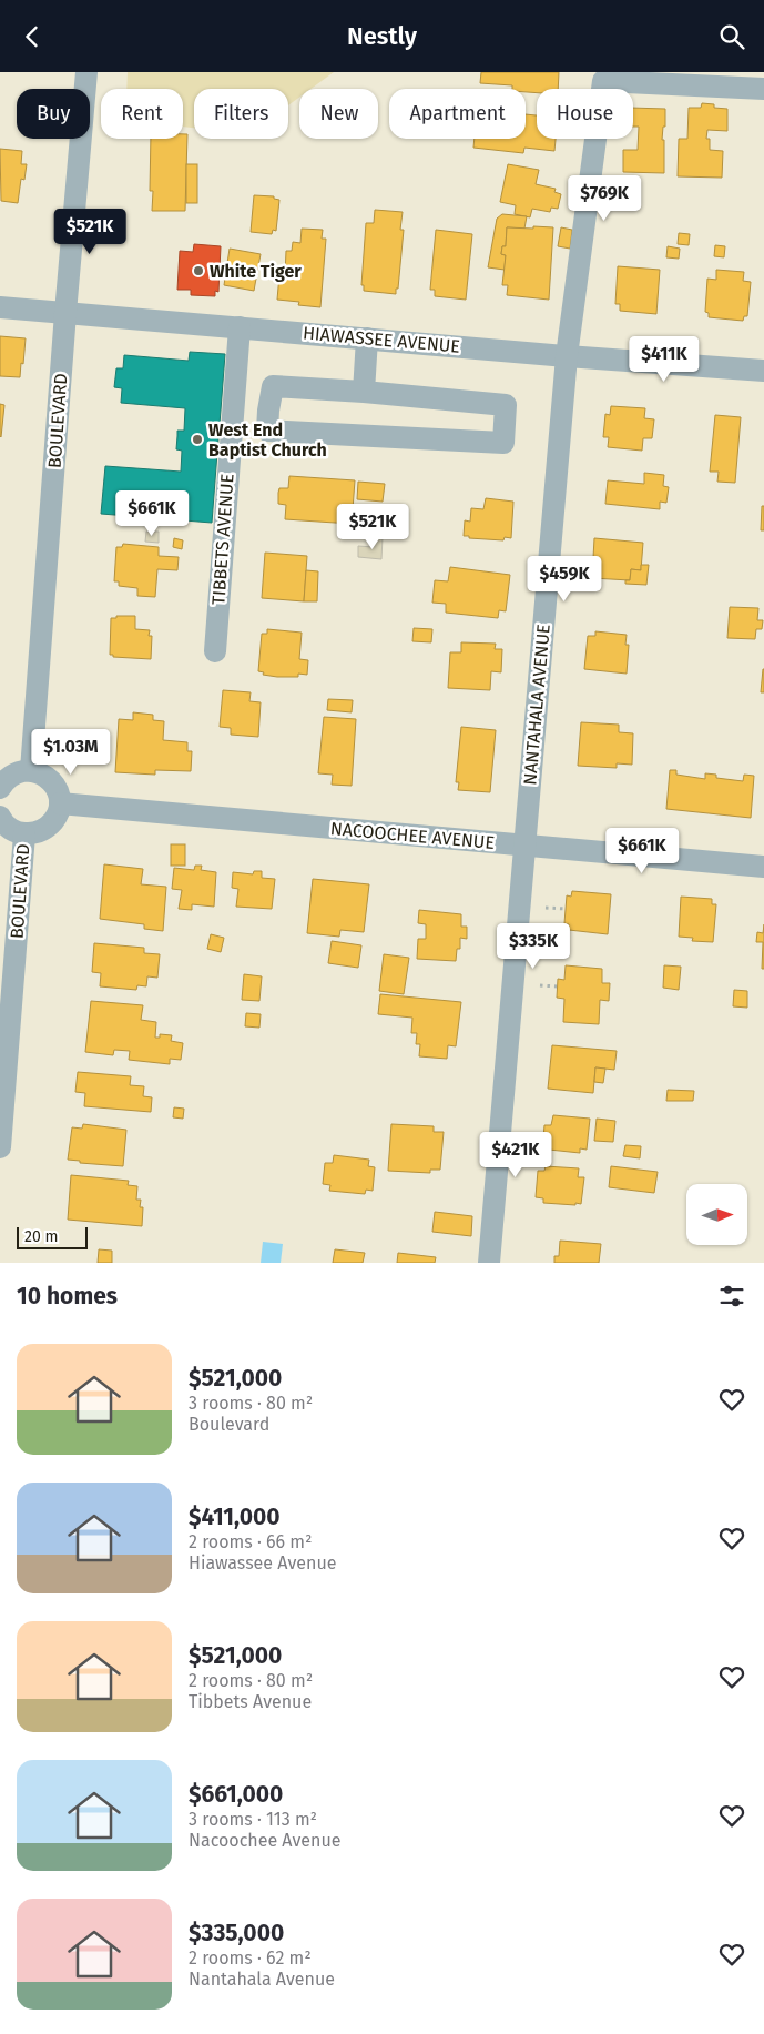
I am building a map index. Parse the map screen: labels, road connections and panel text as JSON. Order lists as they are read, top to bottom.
{
  "streets": {
    "street": [
      "HIAWASSEE AVENUE",
      "BOULEVARD",
      "TIBBETS AVENUE",
      "NANTAHALA AVENUE",
      "NACOOCHEE AVENUE"
    ]
  },
  "crossings": [
    ["HIAWASSEE AVENUE", "BOULEVARD"],
    ["HIAWASSEE AVENUE", "TIBBETS AVENUE"],
    ["HIAWASSEE AVENUE", "NANTAHALA AVENUE"],
    ["BOULEVARD", "NACOOCHEE AVENUE"],
    ["NANTAHALA AVENUE", "NACOOCHEE AVENUE"]
  ],
  "places": ["White Tiger", "West End Baptist Church"],
  "scale_bar": "20 m",
  "north": "right",
  "page": {
    "header": "Nestly",
    "chip": [
      "Buy",
      "Rent",
      "Filters",
      "New",
      "Apartment",
      "House"
    ],
    "price": [
      "$769K",
      "$521K",
      "$411K",
      "$661K",
      "$521K",
      "$459K",
      "$1.03M",
      "$661K",
      "$335K",
      "$421K"
    ],
    "scale": "20 m",
    "heading": "10 homes",
    "list": [
      {
        "name": "$521,000",
        "note": "3 rooms · 80 m² · Boulevard"
      },
      {
        "name": "$411,000",
        "note": "2 rooms · 66 m² · Hiawassee Avenue"
      },
      {
        "name": "$521,000",
        "note": "2 rooms · 80 m² · Tibbets Avenue"
      },
      {
        "name": "$661,000",
        "note": "3 rooms · 113 m² · Nacoochee Avenue"
      },
      {
        "name": "$335,000",
        "note": "2 rooms · 62 m² · Nantahala Avenue"
      }
    ]
  }
}
